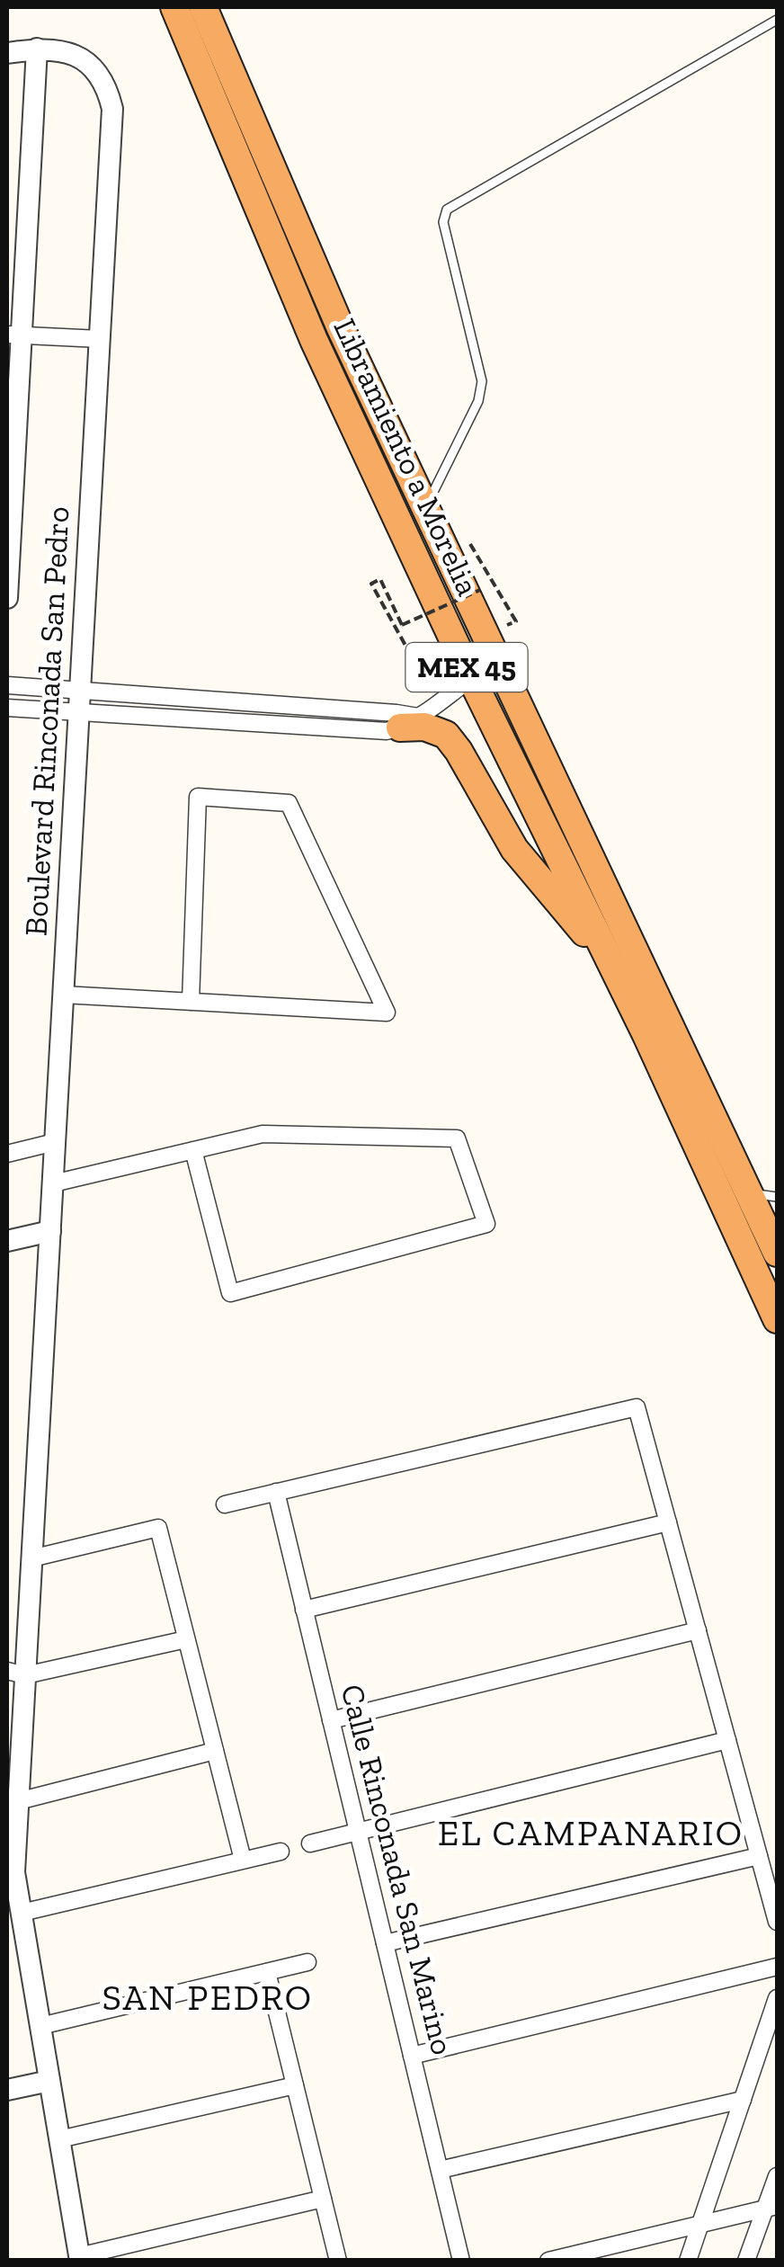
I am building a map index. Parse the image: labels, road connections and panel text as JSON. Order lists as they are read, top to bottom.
{
  "streets": {
    "highway": ["Libramiento a Morelia", "MEX 45"],
    "street": ["Boulevard Rinconada San Pedro", "Calle Rinconada San Marino"]
  },
  "districts": ["EL CAMPANARIO", "SAN PEDRO"]
}
